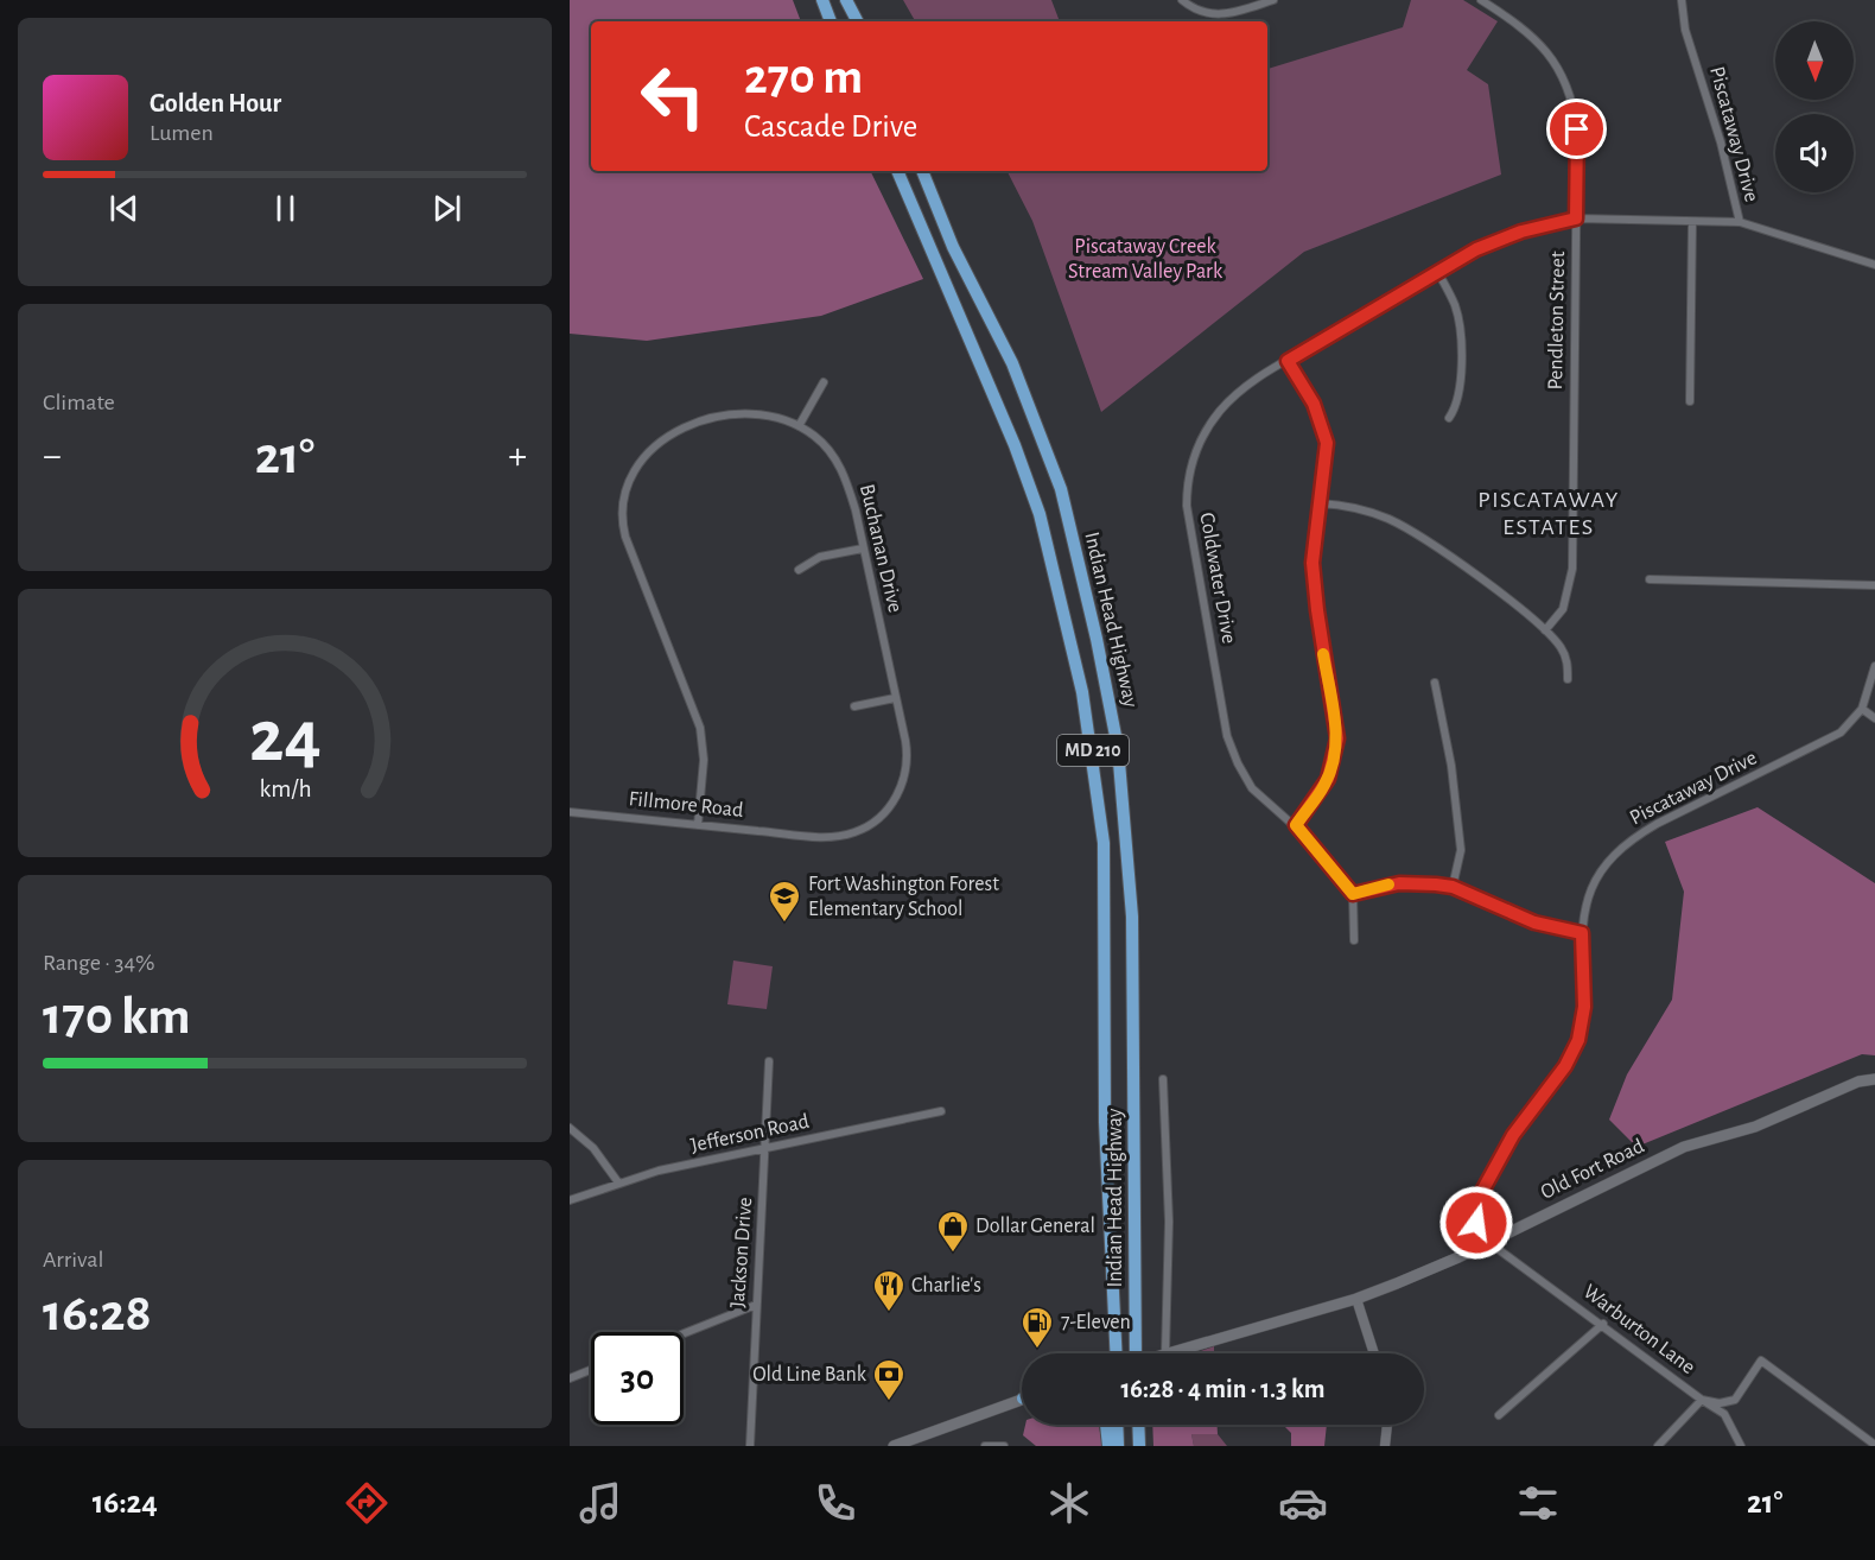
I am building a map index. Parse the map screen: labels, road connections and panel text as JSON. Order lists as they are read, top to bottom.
{
  "streets": {
    "highway": ["Indian Head Highway", "MD 210"],
    "main road": ["Old Fort Road"],
    "street": [
      "Piscataway Drive",
      "Pendleton Street",
      "Buchanan Drive",
      "Coldwater Drive",
      "Fillmore Road",
      "Jefferson Road",
      "Jackson Drive",
      "Warburton Lane"
    ]
  },
  "crossings": [
    ["Piscataway Drive", "Coldwater Drive"],
    ["Piscataway Drive", "Old Fort Road"],
    ["Piscataway Drive", "Warburton Lane"],
    ["Pendleton Street", "Coldwater Drive"],
    ["Buchanan Drive", "Fillmore Road"],
    ["Jefferson Road", "Jackson Drive"],
    ["Old Fort Road", "Warburton Lane"]
  ],
  "districts": ["PISCATAWAY ESTATES"],
  "parks": ["Piscataway Creek Stream Valley Park"],
  "places": {
    "school or university": ["Fort Washington Forest Elementary School"],
    "shop": ["Dollar General"],
    "restaurant": ["Charlie's"],
    "fuel station": ["7-Eleven"],
    "bank": ["Old Line Bank"]
  },
  "north": "bottom",
  "page": {
    "turn": ["270 m", "Cascade Drive"],
    "song": ["Golden Hour", "Lumen"],
    "tile": [
      "Climate",
      ["Range · 34%", "170 km"],
      ["Arrival", "16:28"]
    ],
    "heat": ["−", "21°", "+"],
    "limit": "30",
    "trip": "16:28 · 4 min · 1.3 km",
    "tabs": ["16:24", "21°"],
    "gauge": ["24", "km/h"]
  }
}
